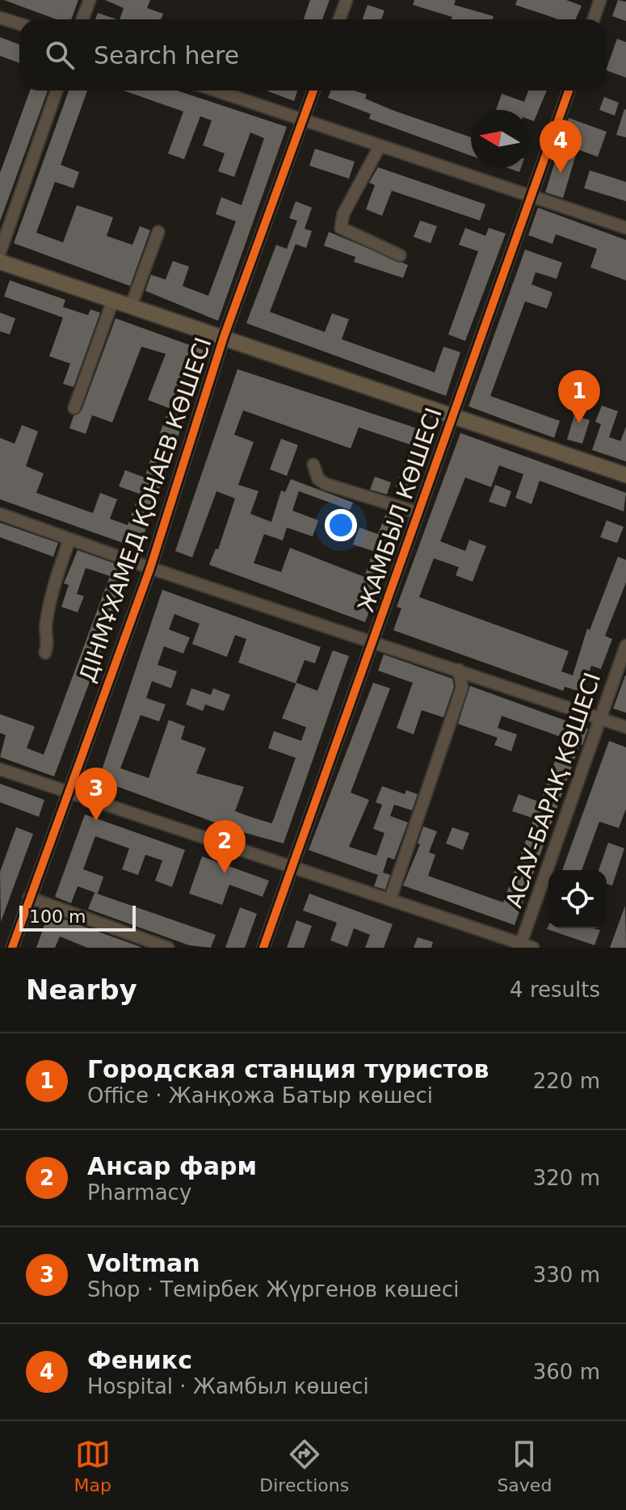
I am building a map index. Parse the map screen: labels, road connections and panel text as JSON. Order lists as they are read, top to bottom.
{
  "streets": {
    "street": ["ДІНМҰХАМЕД ҚОНАЕВ КӨШЕСІ", "ЖАМБЫЛ КӨШЕСІ", "АСАУ-БАРАҚ КӨШЕСІ"]
  },
  "scale_bar": "100 m",
  "north": "left",
  "page": {
    "search": "Search here",
    "pins": [
      "4",
      "1",
      "3",
      "2"
    ],
    "scale": "100 m",
    "heading": ["Nearby", "4 results"],
    "list": [
      {
        "mark": "1",
        "name": "Городская станция туристов",
        "note": "Office · Жанқожа Батыр көшесі",
        "value": "220 m"
      },
      {
        "mark": "2",
        "name": "Ансар фарм",
        "note": "Pharmacy",
        "value": "320 m"
      },
      {
        "mark": "3",
        "name": "Voltman",
        "note": "Shop · Темірбек Жүргенов көшесі",
        "value": "330 m"
      },
      {
        "mark": "4",
        "name": "Феникс",
        "note": "Hospital · Жамбыл көшесі",
        "value": "360 m"
      }
    ],
    "nav": ["Map", "Directions", "Saved"]
  }
}
